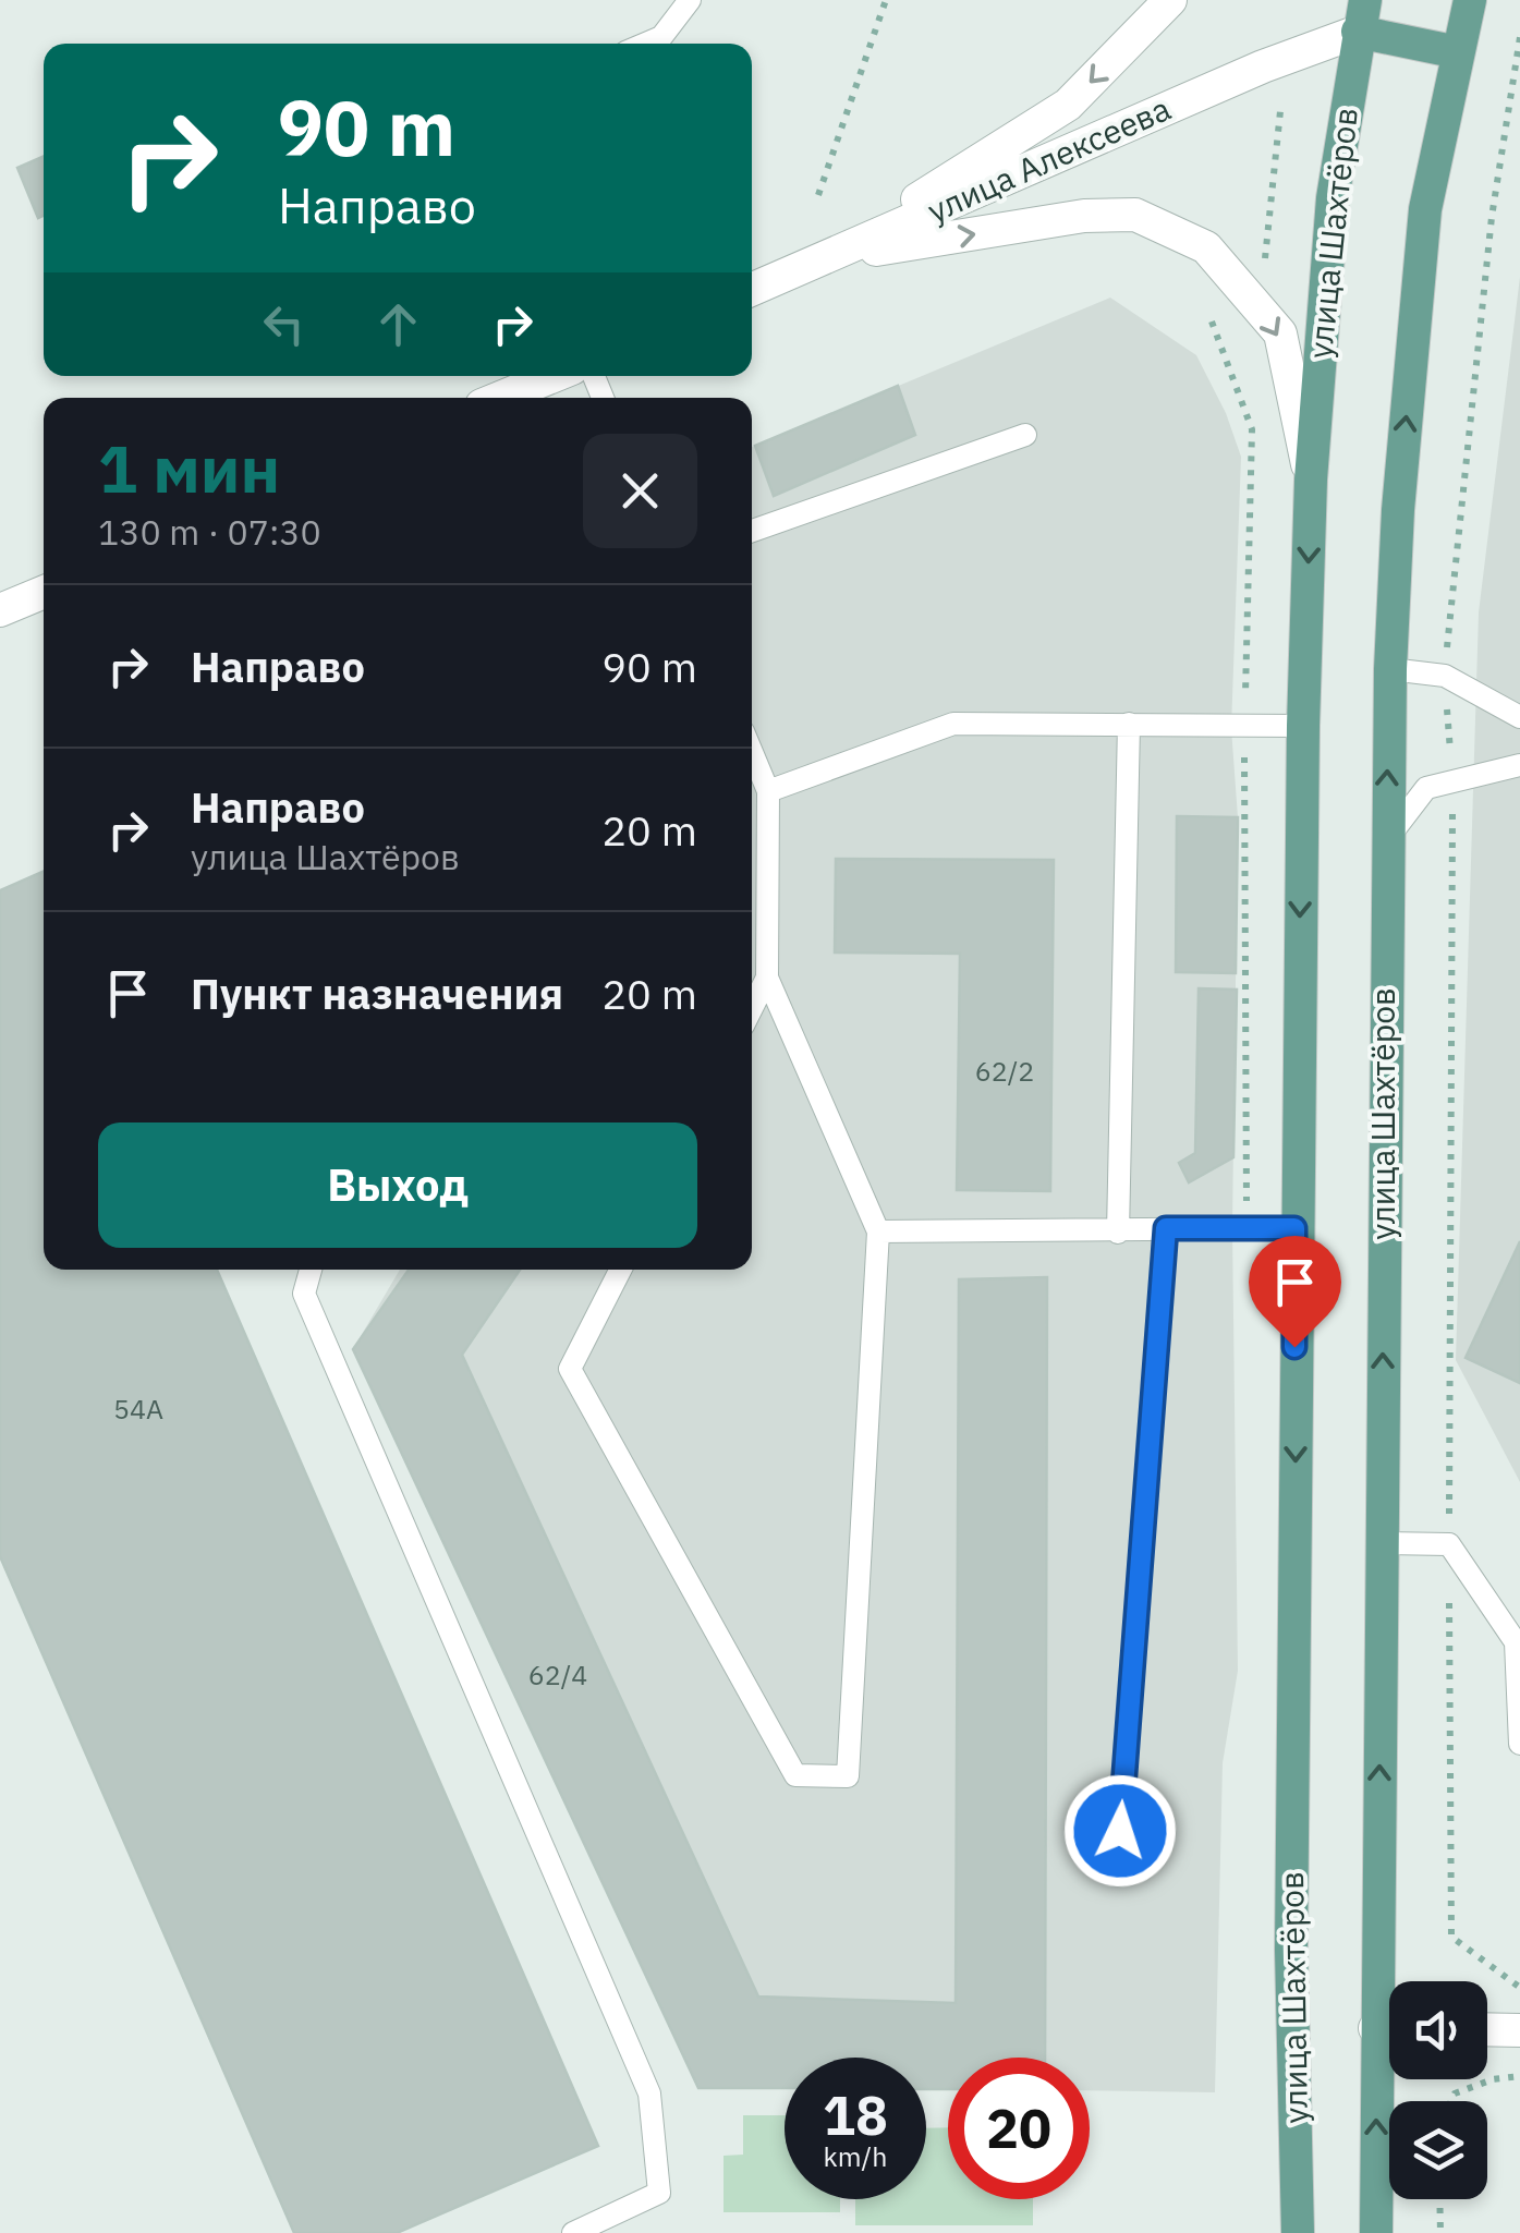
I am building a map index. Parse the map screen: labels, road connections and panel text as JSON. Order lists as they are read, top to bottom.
{
  "streets": {
    "main road": ["улица Шахтёров"],
    "street": ["улица Алексеева"]
  },
  "crossings": [
    ["улица Алексеева", "улица Шахтёров"]
  ],
  "house_numbers": ["62/2", "54А", "62/4"],
  "page": {
    "turn": ["90 m", "Направо"],
    "heading": ["1 мин", "130 m · 07:30"],
    "list": [
      {
        "name": "Направо",
        "value": "90 m"
      },
      {
        "name": "Направо",
        "note": "улица Шахтёров",
        "value": "20 m"
      },
      {
        "name": "Пункт назначения",
        "value": "20 m"
      }
    ],
    "buttons": "Выход",
    "speed": "18 km/h",
    "limit": "20"
  }
}
